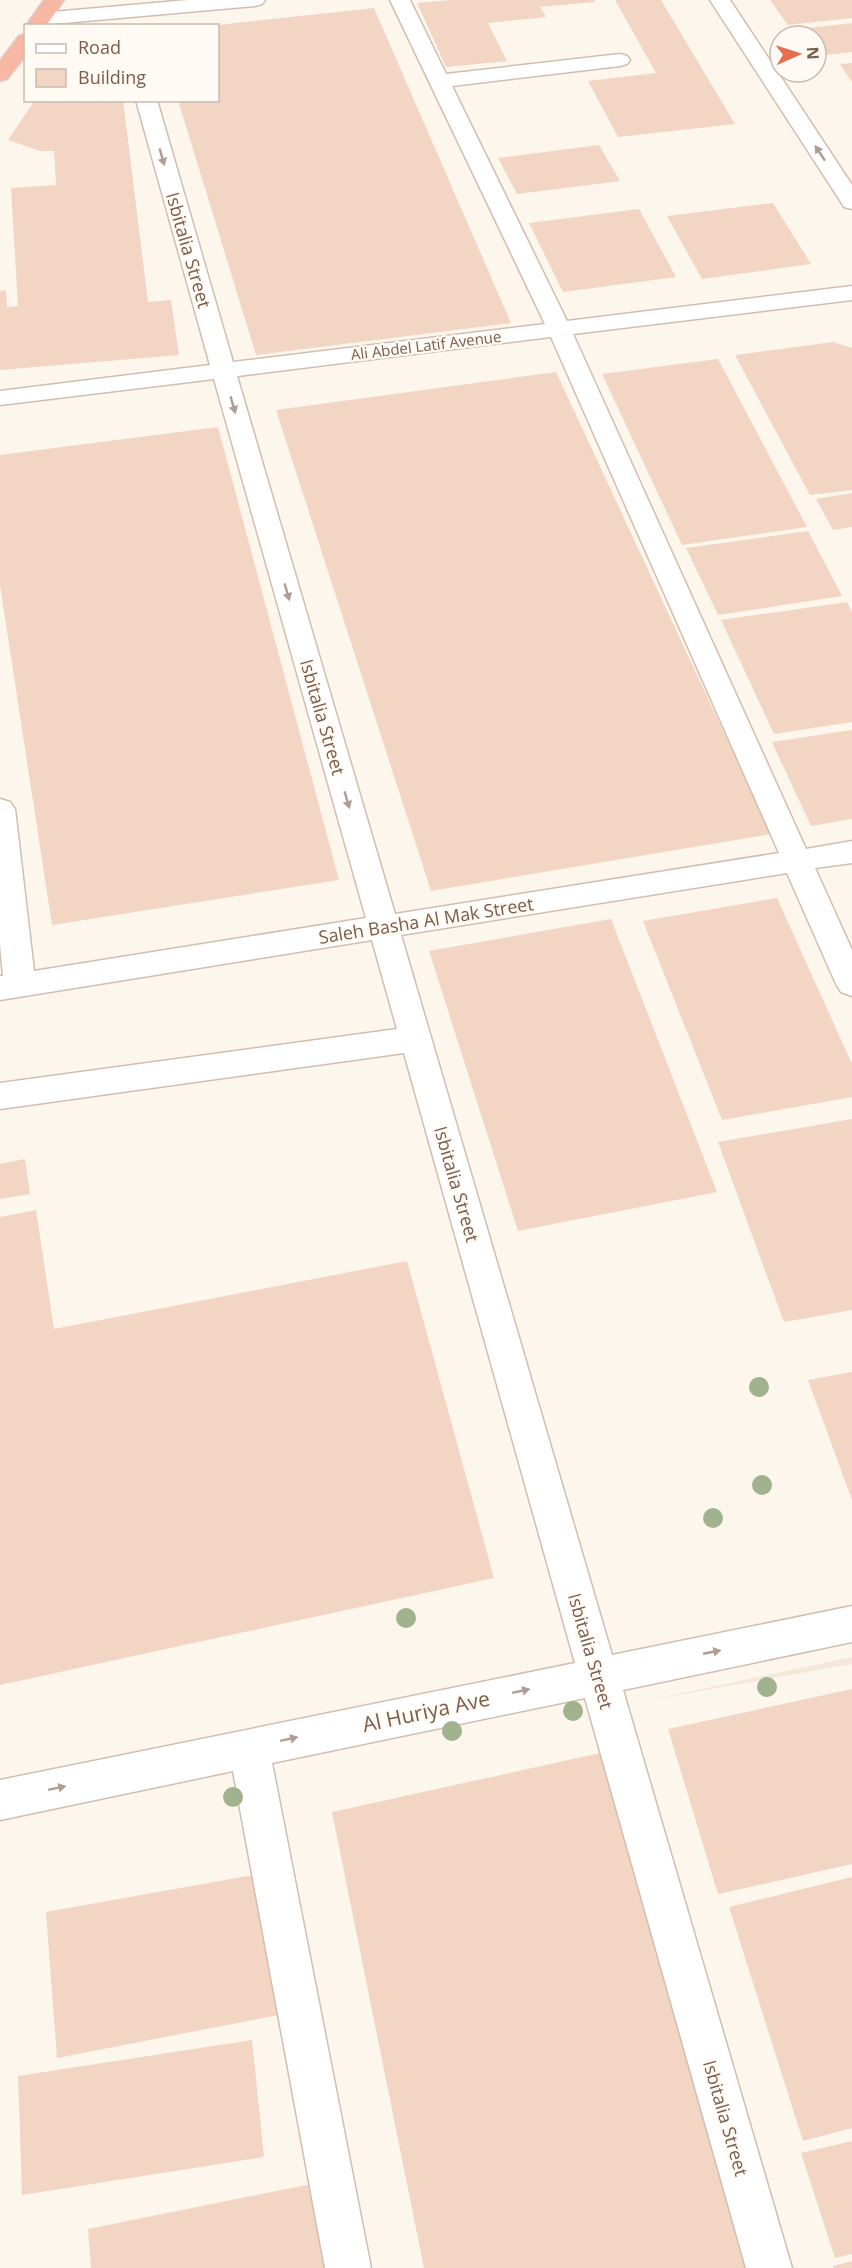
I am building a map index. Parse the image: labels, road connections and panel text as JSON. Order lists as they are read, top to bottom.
{
  "streets": {
    "street": [
      "Isbitalia Street",
      "Ali Abdel Latif Avenue",
      "Saleh Basha Al Mak Street",
      "Al Huriya Ave"
    ]
  },
  "crossings": [
    ["Isbitalia Street", "Ali Abdel Latif Avenue"],
    ["Isbitalia Street", "Saleh Basha Al Mak Street"],
    ["Isbitalia Street", "Al Huriya Ave"]
  ],
  "one_way": ["Isbitalia Street", "Al Huriya Ave"],
  "legend": ["Road", "Building"],
  "north": "right"
}
